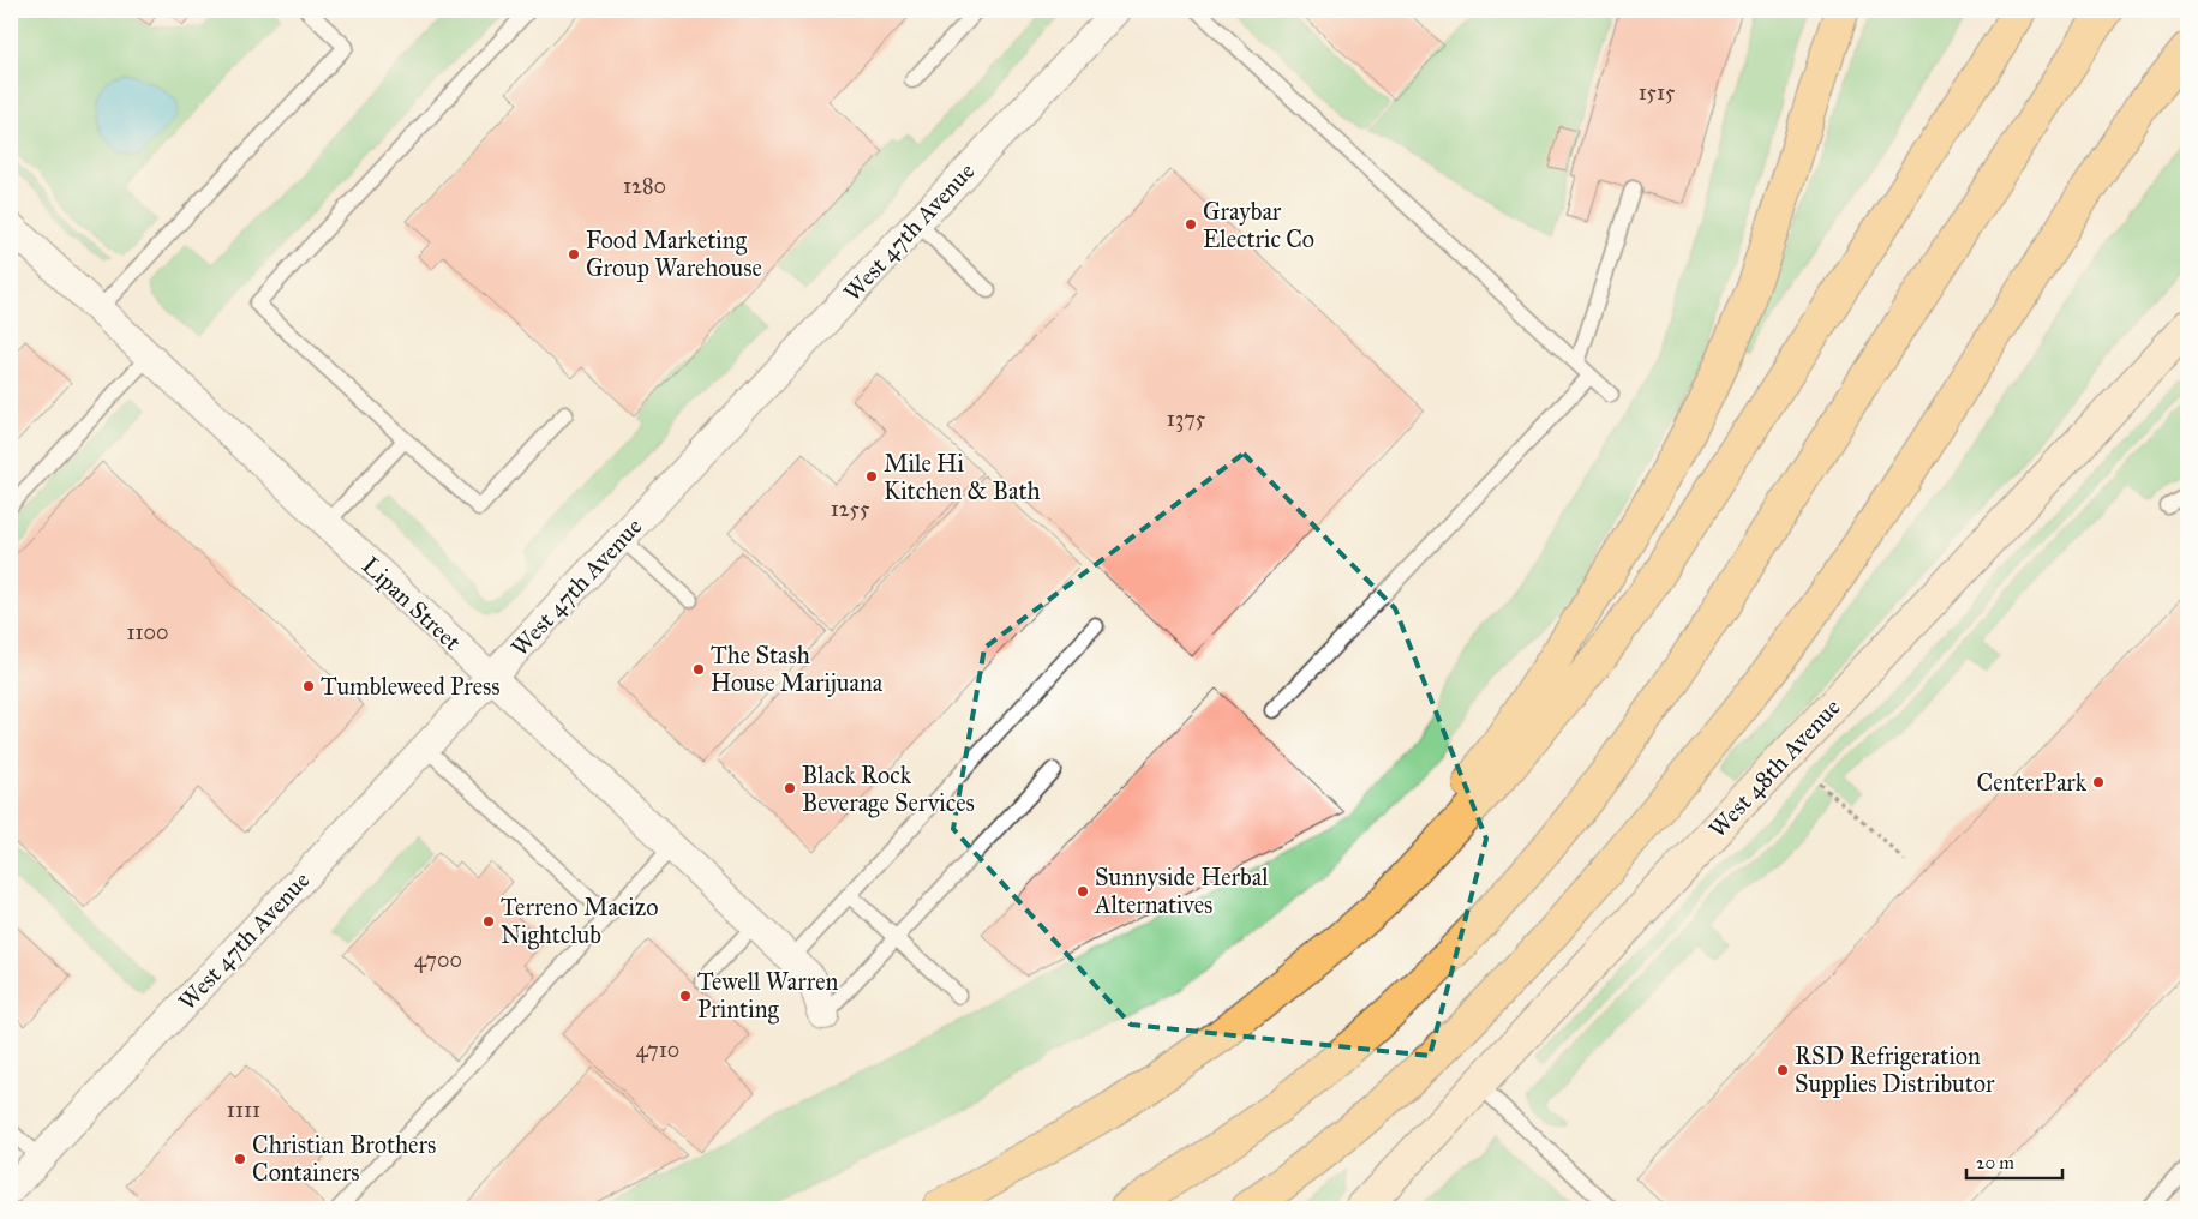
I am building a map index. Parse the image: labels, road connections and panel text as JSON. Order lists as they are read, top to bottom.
{
  "streets": {
    "street": ["West 47th Avenue", "Lipan Street", "West 48th Avenue"]
  },
  "crossings": [
    ["West 47th Avenue", "Lipan Street"]
  ],
  "places": [
    "Graybar Electric Co",
    "Food Marketing Group Warehouse",
    "Mile Hi Kitchen & Bath",
    "The Stash House Marijuana",
    "Tumbleweed Press",
    "CenterPark",
    "Black Rock Beverage Services",
    "Sunnyside Herbal Alternatives",
    "Terreno Macizo Nightclub",
    "Tewell Warren Printing",
    "RSD Refrigeration Supplies Distributor",
    "Christian Brothers Containers"
  ],
  "house_numbers": [
    "1515",
    "1280",
    "1375",
    "1255",
    "1100",
    "4700",
    "4710",
    "1111"
  ],
  "scale_bar": "20 m"
}
